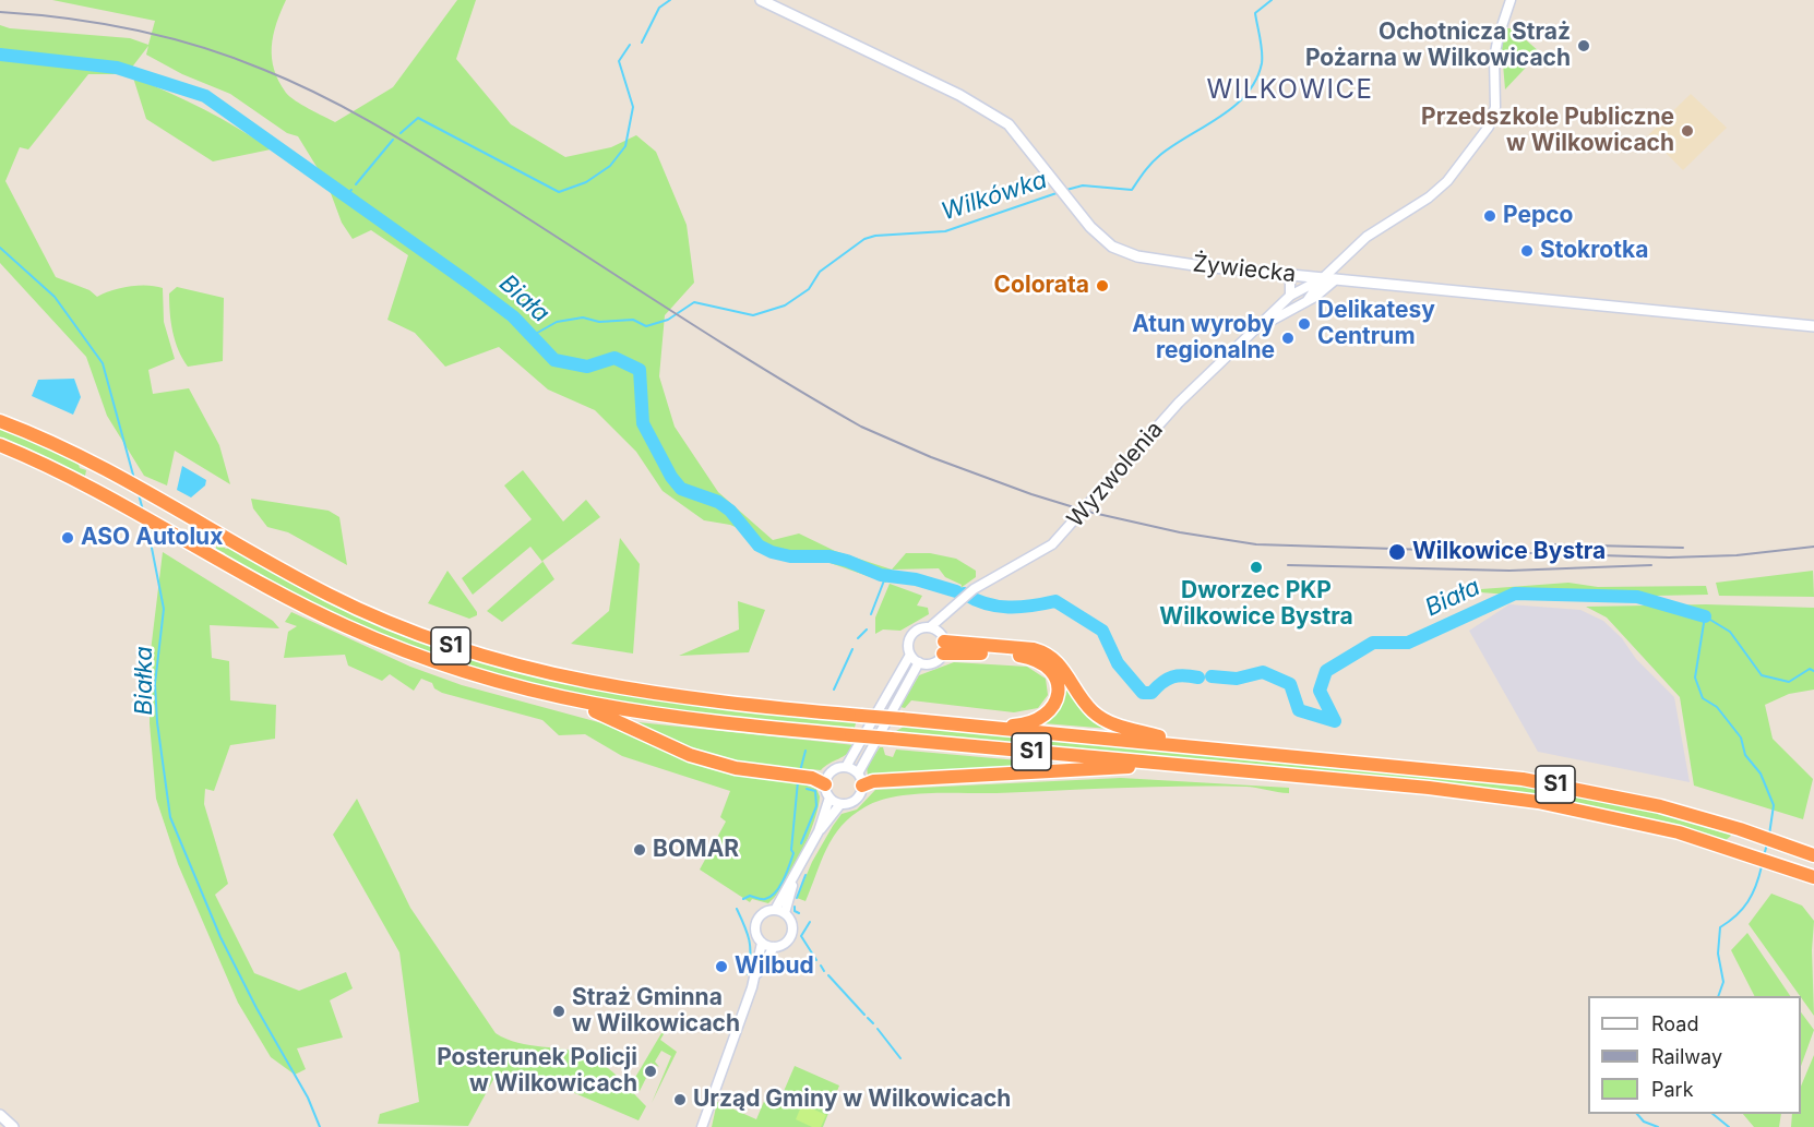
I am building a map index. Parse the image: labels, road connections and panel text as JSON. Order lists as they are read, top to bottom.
{
  "streets": {
    "highway": ["S1"],
    "main road": ["Żywiecka"],
    "street": ["Wyzwolenia"]
  },
  "crossings": [
    ["Żywiecka", "Wyzwolenia"]
  ],
  "districts": ["WILKOWICE"],
  "water": ["Wilkówka", "Biała", "Białka"],
  "places": [
    "Ochotnicza Straż Pożarna w Wilkowicach",
    "Przedszkole Publiczne w Wilkowicach",
    "Pepco",
    "Stokrotka",
    "Colorata",
    "Delikatesy Centrum",
    "Atun wyroby regionalne",
    "ASO Autolux",
    "Wilkowice Bystra",
    "Dworzec PKP Wilkowice Bystra",
    "BOMAR",
    "Wilbud",
    "Straż Gminna w Wilkowicach",
    "Posterunek Policji w Wilkowicach",
    "Urząd Gminy w Wilkowicach"
  ],
  "legend": ["Road", "Railway", "Park"]
}
